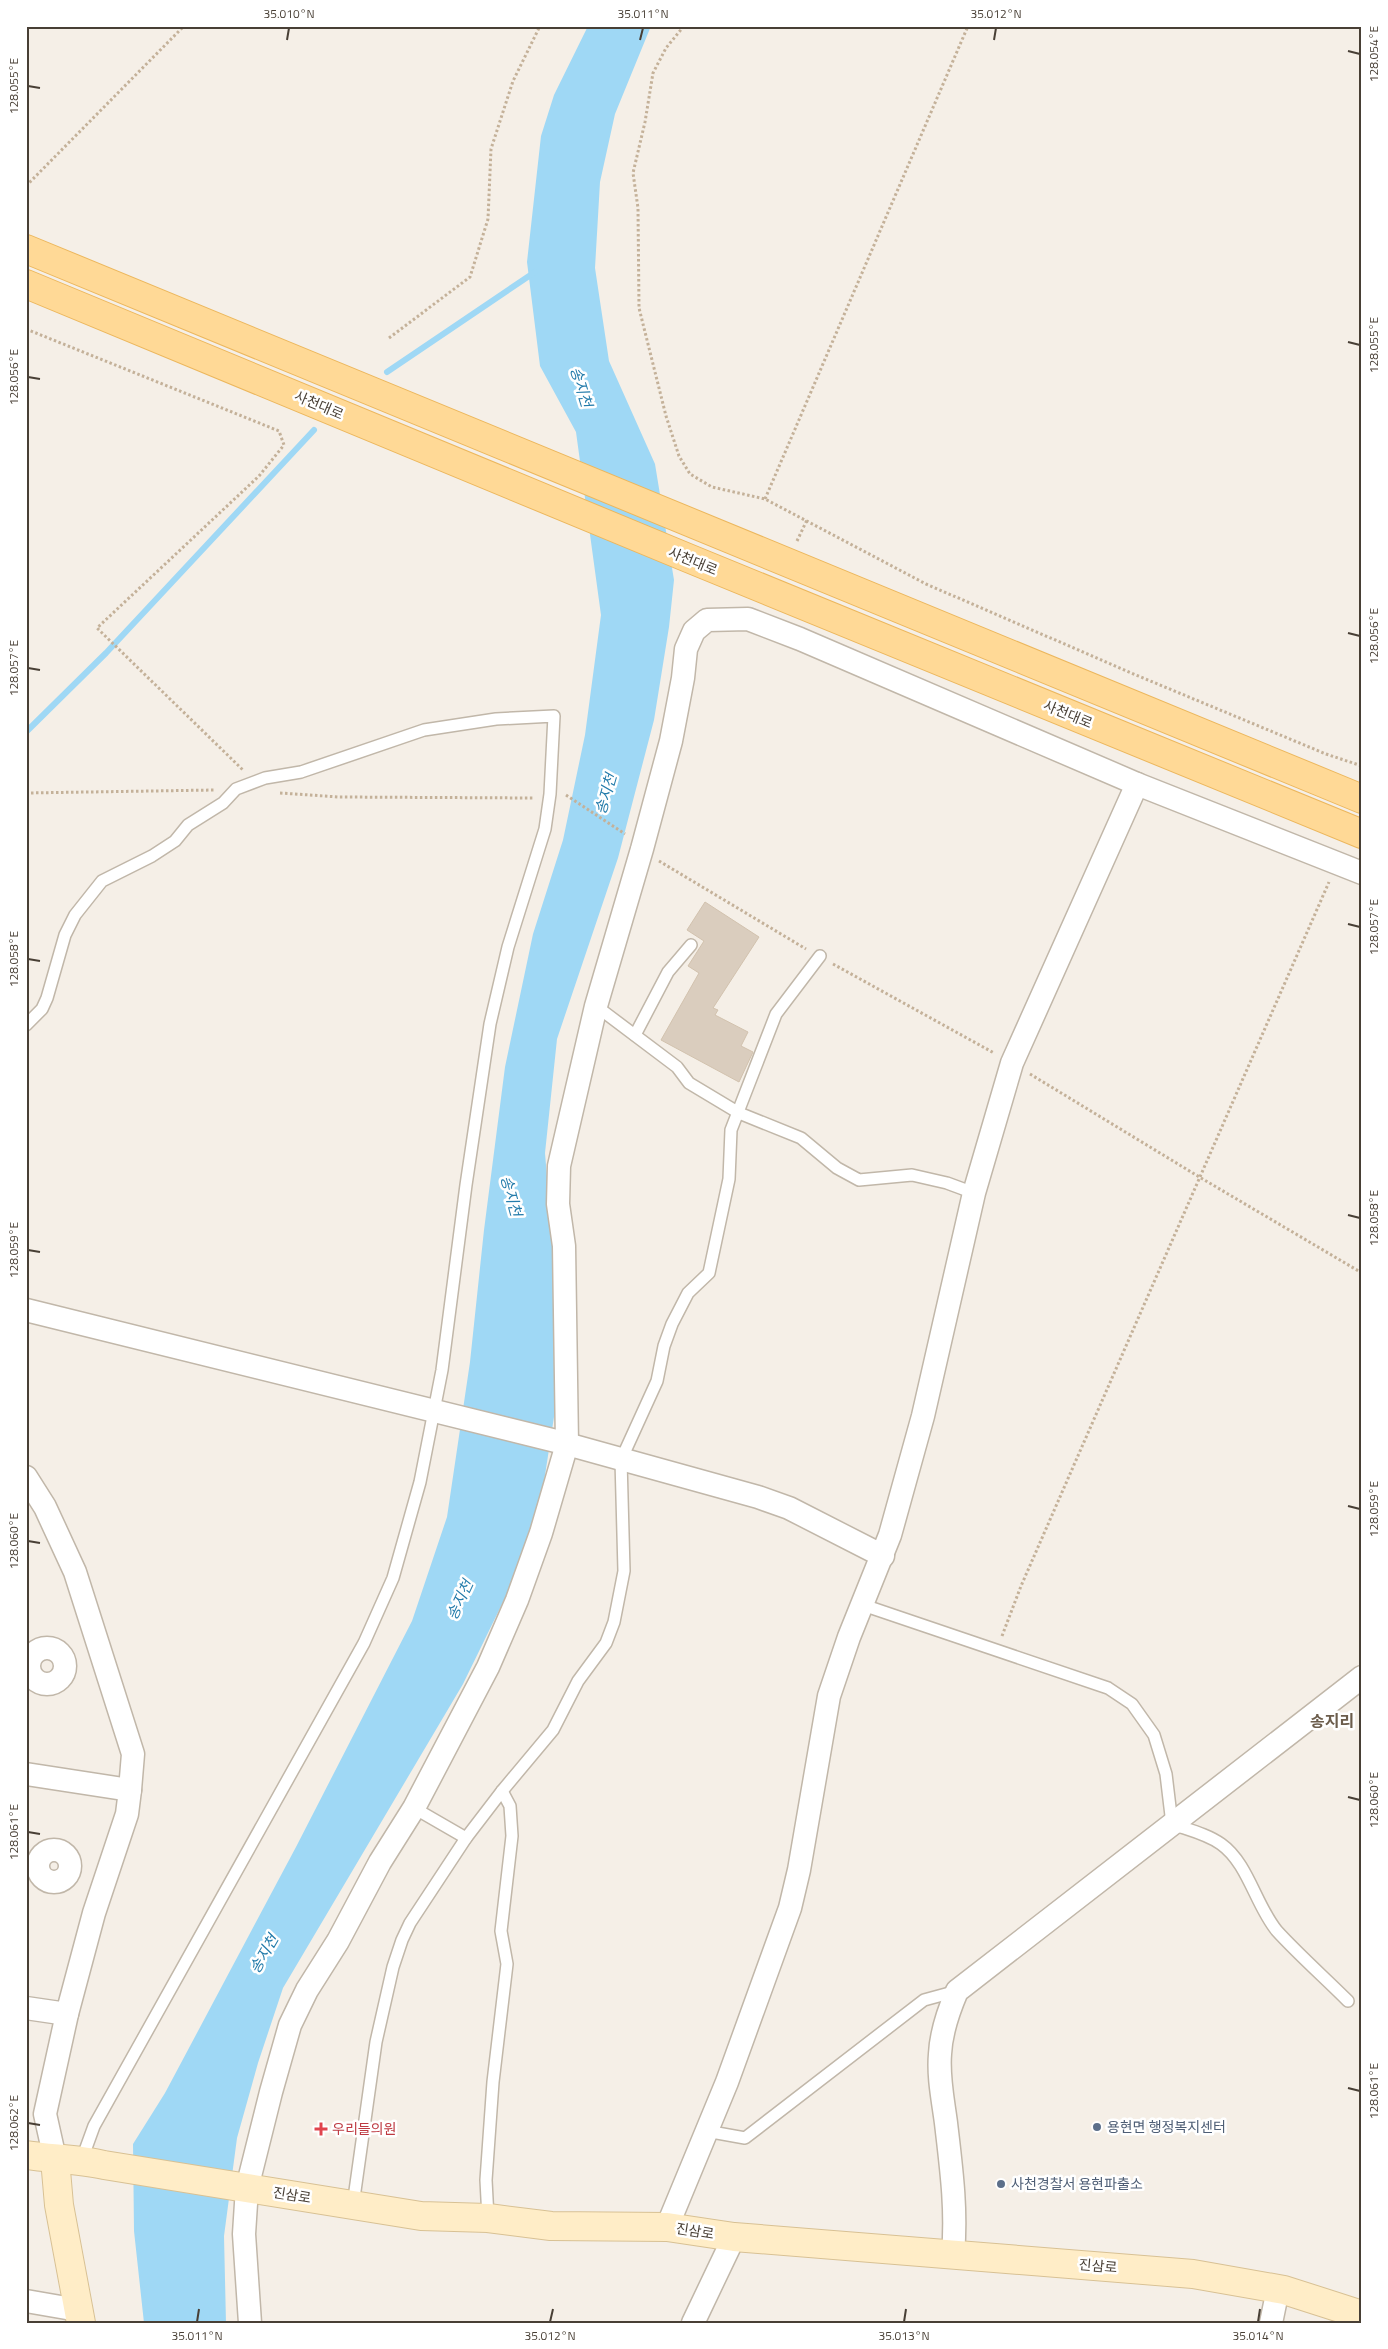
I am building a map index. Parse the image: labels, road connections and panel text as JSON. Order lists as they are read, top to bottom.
{
  "streets": {
    "main road": ["사천대로"],
    "street": ["진삼로"]
  },
  "districts": ["송지리"],
  "water": ["송지천"],
  "places": {
    "other": ["용현면 행정복지센터", "사천경찰서 용현파출소"],
    "health": ["우리들의원"]
  },
  "coordinates": [
    "35.010°N",
    "35.011°N",
    "35.012°N",
    "128.054°E",
    "128.055°E",
    "128.056°E",
    "128.057°E",
    "128.058°E",
    "128.059°E",
    "128.060°E",
    "128.061°E",
    "128.062°E",
    "35.013°N",
    "35.014°N"
  ]
}
